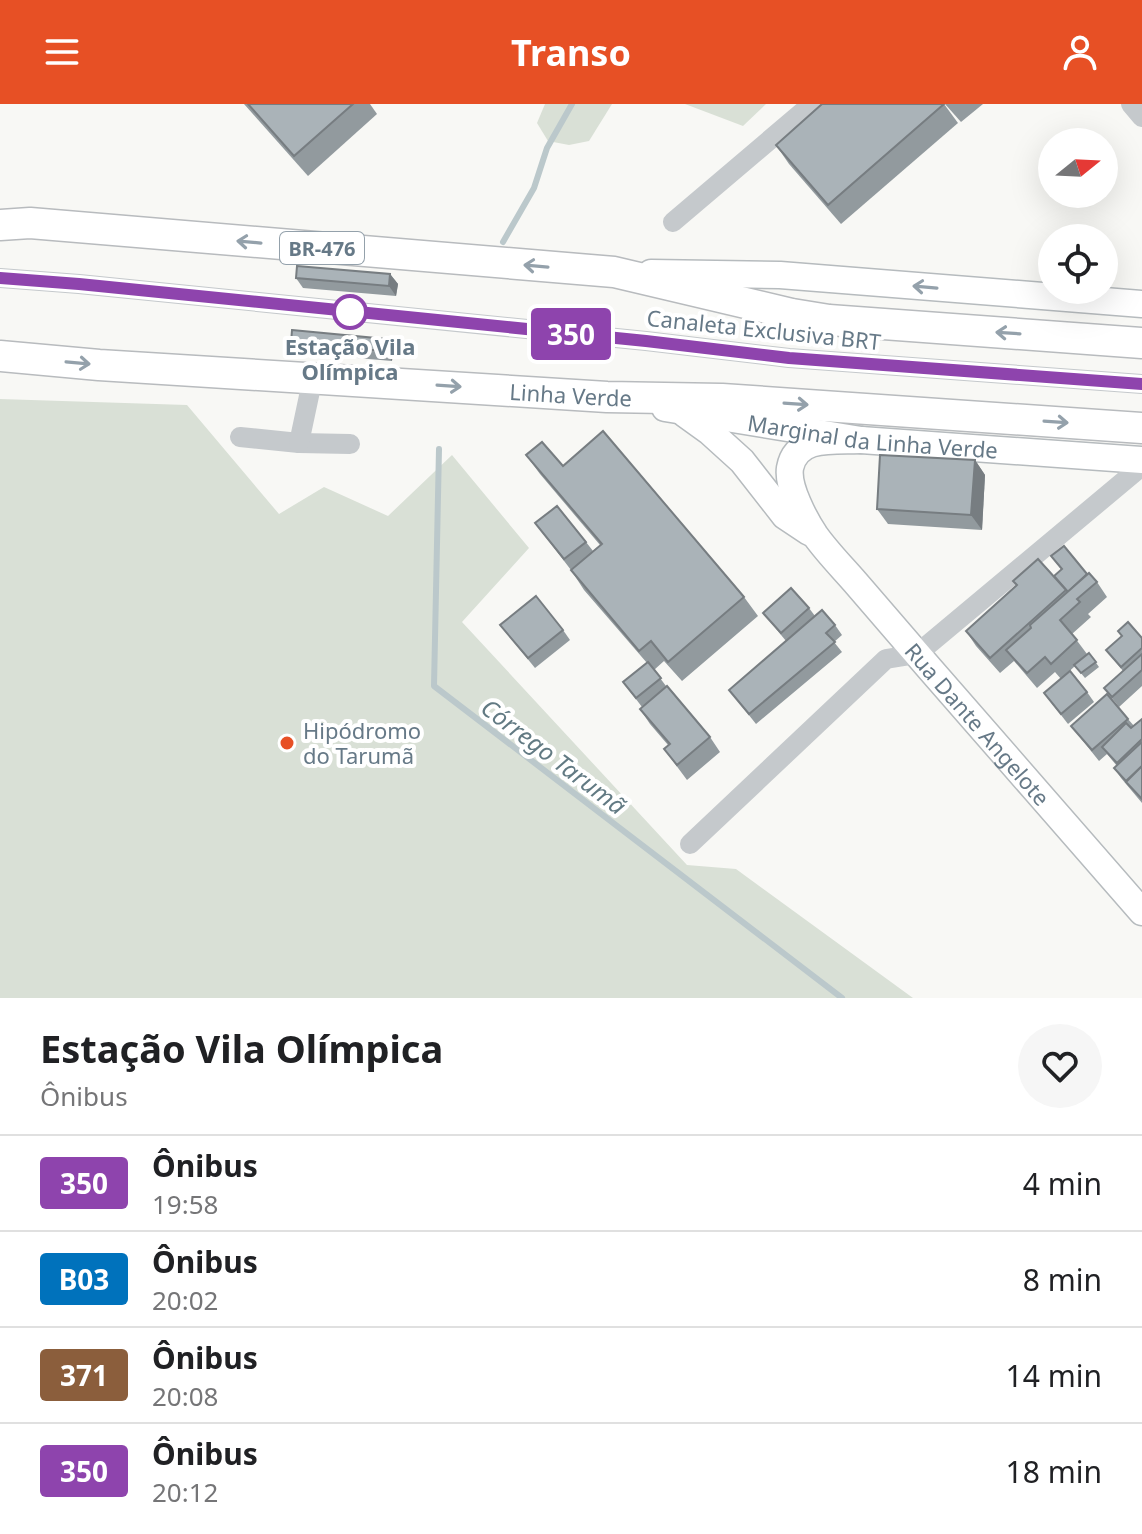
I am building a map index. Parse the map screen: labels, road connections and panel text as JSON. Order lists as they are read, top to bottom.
{
  "streets": {
    "highway": ["BR-476", "Linha Verde"],
    "main road": ["Marginal da Linha Verde", "Rua Dante Angelote"],
    "street": ["Canaleta Exclusiva BRT"]
  },
  "crossings": [
    ["Linha Verde", "Marginal da Linha Verde"],
    ["Marginal da Linha Verde", "Rua Dante Angelote"]
  ],
  "water": ["Córrego Tarumã"],
  "places": ["Estação Vila Olímpica", "Hipódromo do Tarumã"],
  "lines": ["bus line 350"],
  "north": "right",
  "page": {
    "header": "Transo",
    "on_map": "350",
    "heading": ["Estação Vila Olímpica", "Ônibus"],
    "list": [
      {
        "mark": "350",
        "name": "Ônibus",
        "note": "19:58",
        "value": "4 min"
      },
      {
        "mark": "B03",
        "name": "Ônibus",
        "note": "20:02",
        "value": "8 min"
      },
      {
        "mark": "371",
        "name": "Ônibus",
        "note": "20:08",
        "value": "14 min"
      },
      {
        "mark": "350",
        "name": "Ônibus",
        "note": "20:12",
        "value": "18 min"
      }
    ]
  }
}
